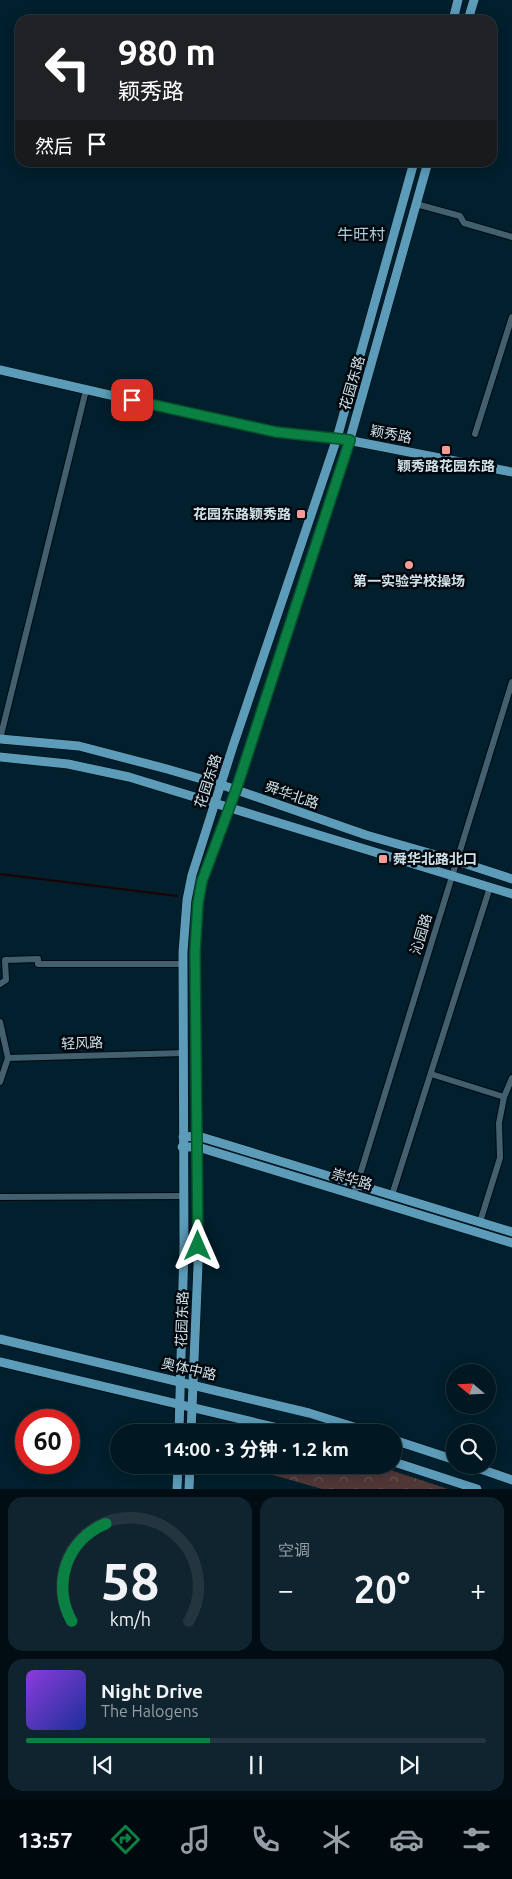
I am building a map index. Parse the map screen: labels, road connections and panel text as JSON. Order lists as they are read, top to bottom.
{
  "streets": {
    "main road": [
      "花园东路",
      "颖秀路",
      "舜华北路",
      "崇华路",
      "奥体中路"
    ],
    "street": ["沁园路", "轻风路"]
  },
  "crossings": [
    ["花园东路", "颖秀路"],
    ["花园东路", "舜华北路"],
    ["花园东路", "轻风路"],
    ["花园东路", "崇华路"],
    ["花园东路", "奥体中路"],
    ["舜华北路", "沁园路"],
    ["沁园路", "崇华路"]
  ],
  "districts": ["牛旺村"],
  "places": {
    "transit": ["颖秀路花园东路", "花园东路颖秀路", "舜华北路北口"],
    "other": ["第一实验学校操场"]
  },
  "north": "left",
  "page": {
    "turn": ["980 m", "颖秀路"],
    "then": "然后",
    "limit": "60",
    "trip": "14:00 · 3 分钟 · 1.2 km",
    "tile": "空调",
    "heat": ["−", "20°", "+"],
    "song": ["Night Drive", "The Halogens"],
    "tabs": "13:57",
    "gauge": ["58", "km/h"]
  }
}
